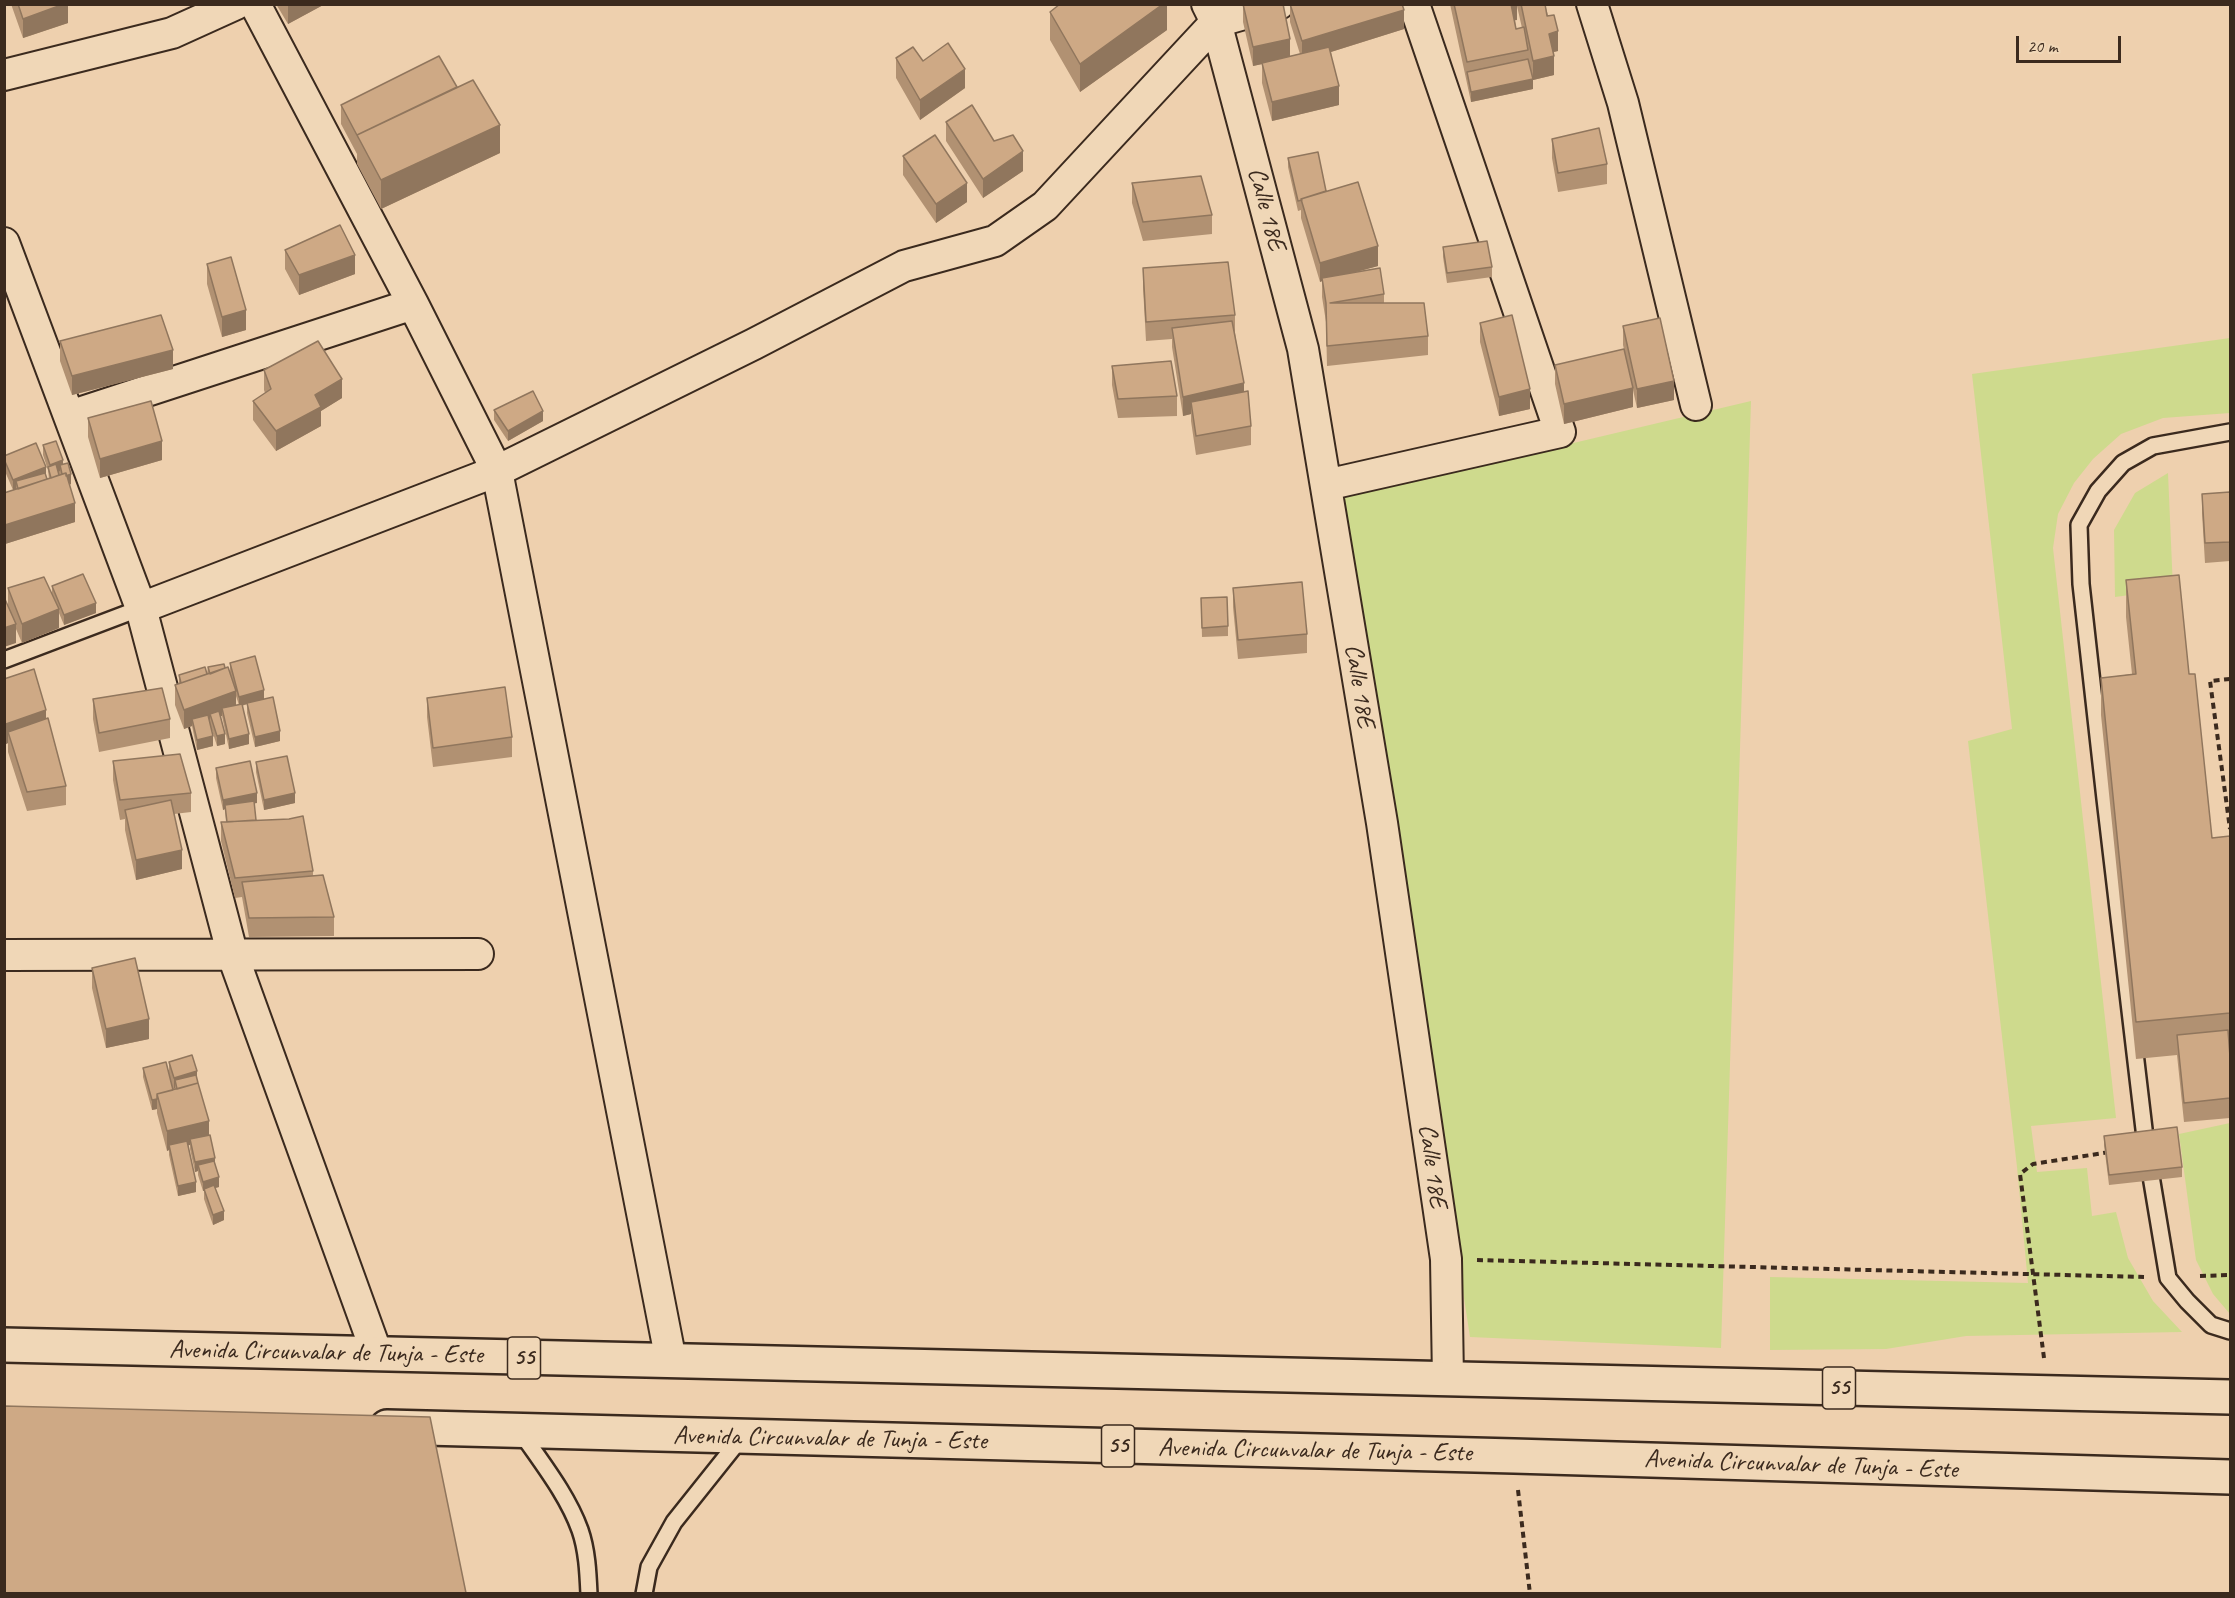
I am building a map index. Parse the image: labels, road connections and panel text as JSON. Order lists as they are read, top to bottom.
{
  "streets": {
    "highway": ["Avenida Circunvalar de Tunja - Este", "55"],
    "street": ["Calle 18E"]
  },
  "crossings": [
    ["Calle 18E", "Avenida Circunvalar de Tunja - Este"]
  ],
  "scale_bar": "20 m"
}
